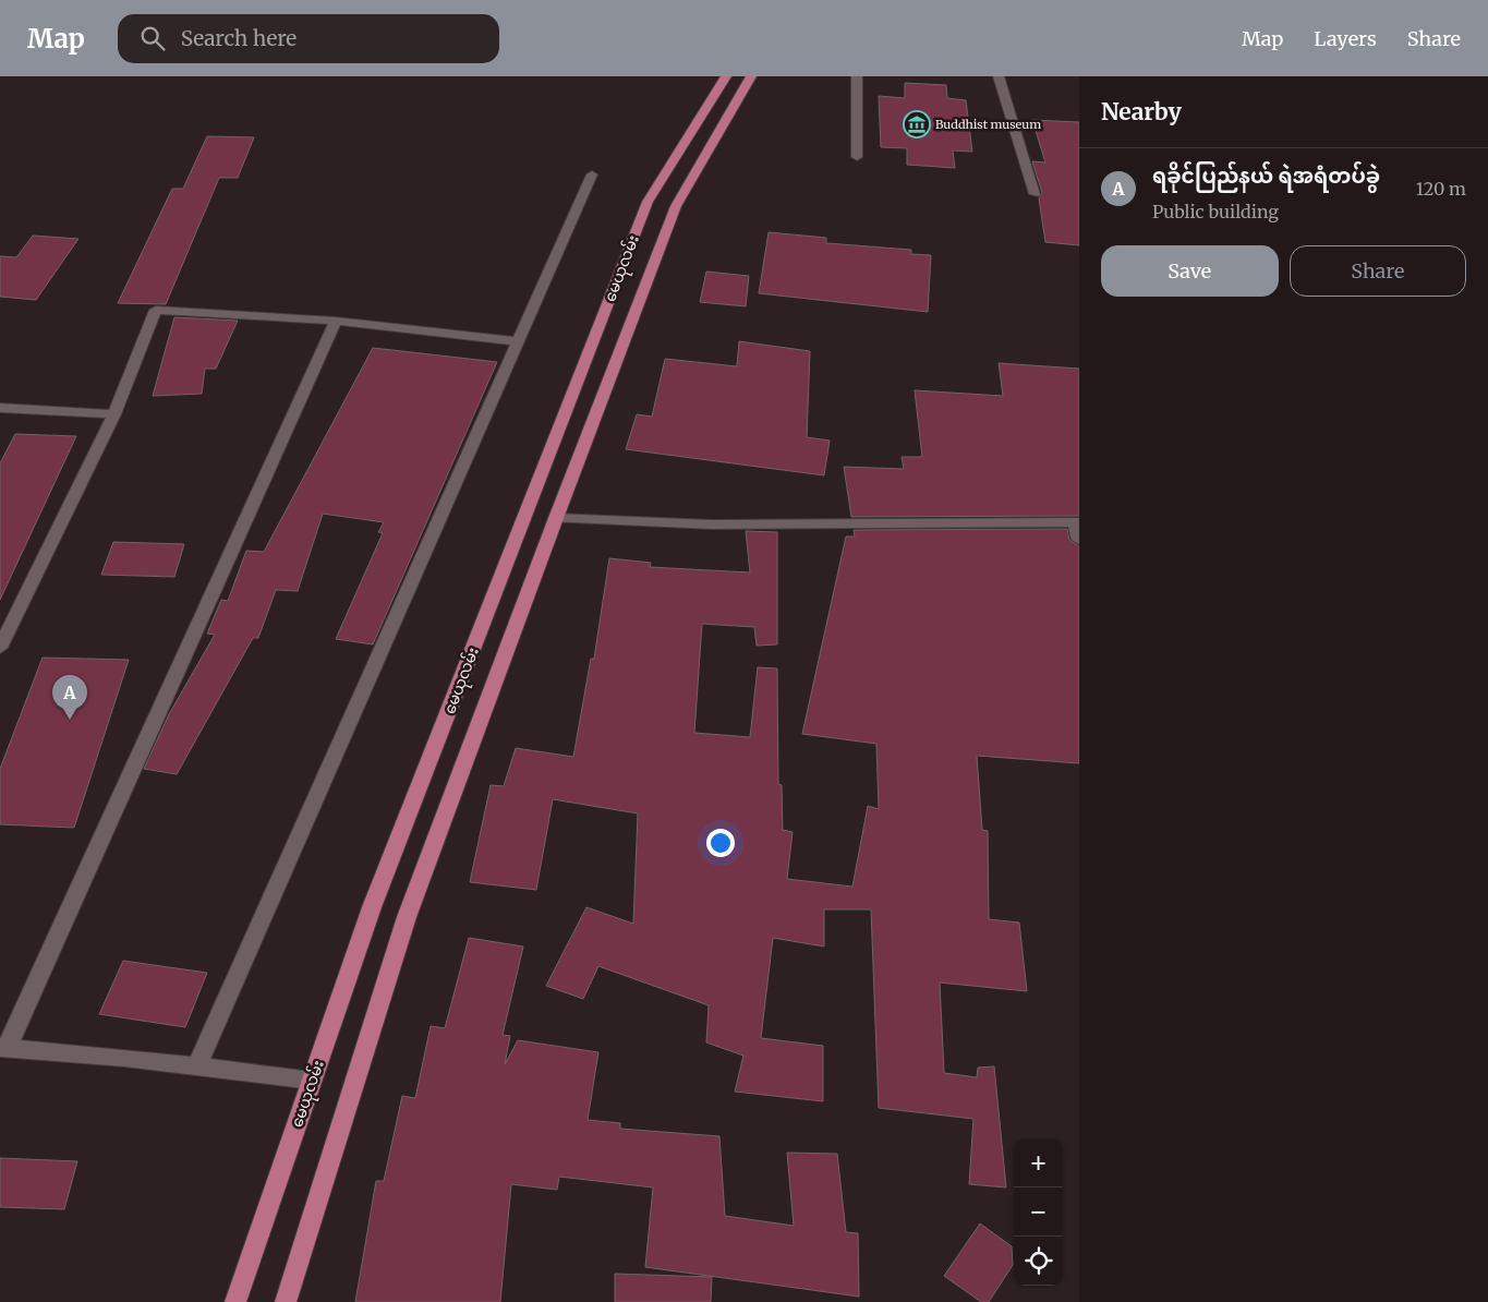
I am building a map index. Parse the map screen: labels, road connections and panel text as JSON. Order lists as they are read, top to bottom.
{
  "streets": {
    "main road": ["မေယုလမ်း"]
  },
  "places": {
    "museum": ["Buddhist museum"]
  },
  "page": {
    "header": "Map",
    "search": "Search here",
    "nav": ["Map", "Layers", "Share"],
    "heading": "Nearby",
    "list": [
      {
        "mark": "A",
        "name": "ရခိုင်ပြည်နယ် ရဲအရံတပ်ခွဲ",
        "note": "Public building",
        "value": "120 m"
      }
    ],
    "buttons": ["Save", "Share"],
    "pins": "A",
    "map_buttons": ["+", "−"]
  }
}
